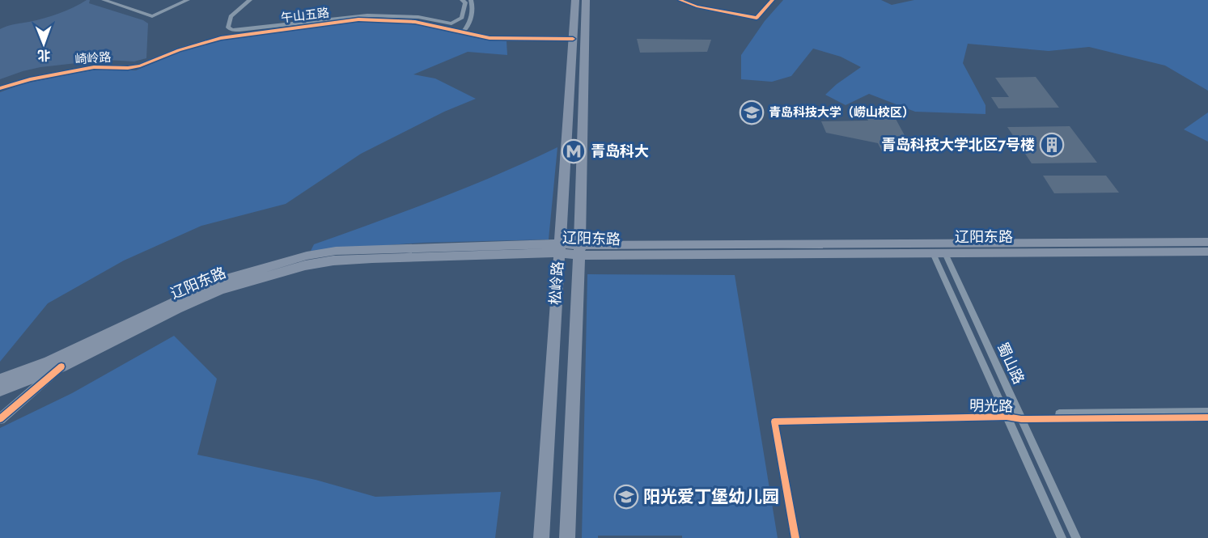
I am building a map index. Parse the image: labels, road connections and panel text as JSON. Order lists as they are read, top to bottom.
{
  "streets": {
    "main road": ["辽阳东路", "松岭路"],
    "street": [
      "午山五路",
      "崎岭路",
      "蜀山路",
      "明光路"
    ]
  },
  "crossings": [
    ["午山五路", "崎岭路"],
    ["午山五路", "松岭路"],
    ["辽阳东路", "松岭路"],
    ["辽阳东路", "蜀山路"],
    ["蜀山路", "明光路"]
  ],
  "places": {
    "school or university": ["青岛科技大学（崂山校区）", "阳光爱丁堡幼儿园"],
    "building": ["青岛科技大学北区7号楼"],
    "metro station": ["青岛科大"]
  },
  "north": "bottom"
}
